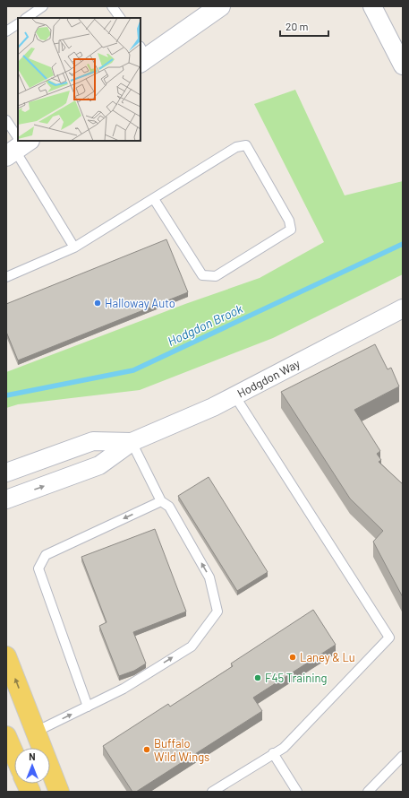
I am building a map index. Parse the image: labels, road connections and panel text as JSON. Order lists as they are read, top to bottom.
{
  "streets": {
    "street": ["Hodgdon Way"]
  },
  "water": ["Hodgdon Brook"],
  "places": [
    "Halloway Auto",
    "Laney & Lu",
    "F45 Training",
    "Buffalo Wild Wings"
  ],
  "scale_bar": "20 m",
  "north": "top"
}
